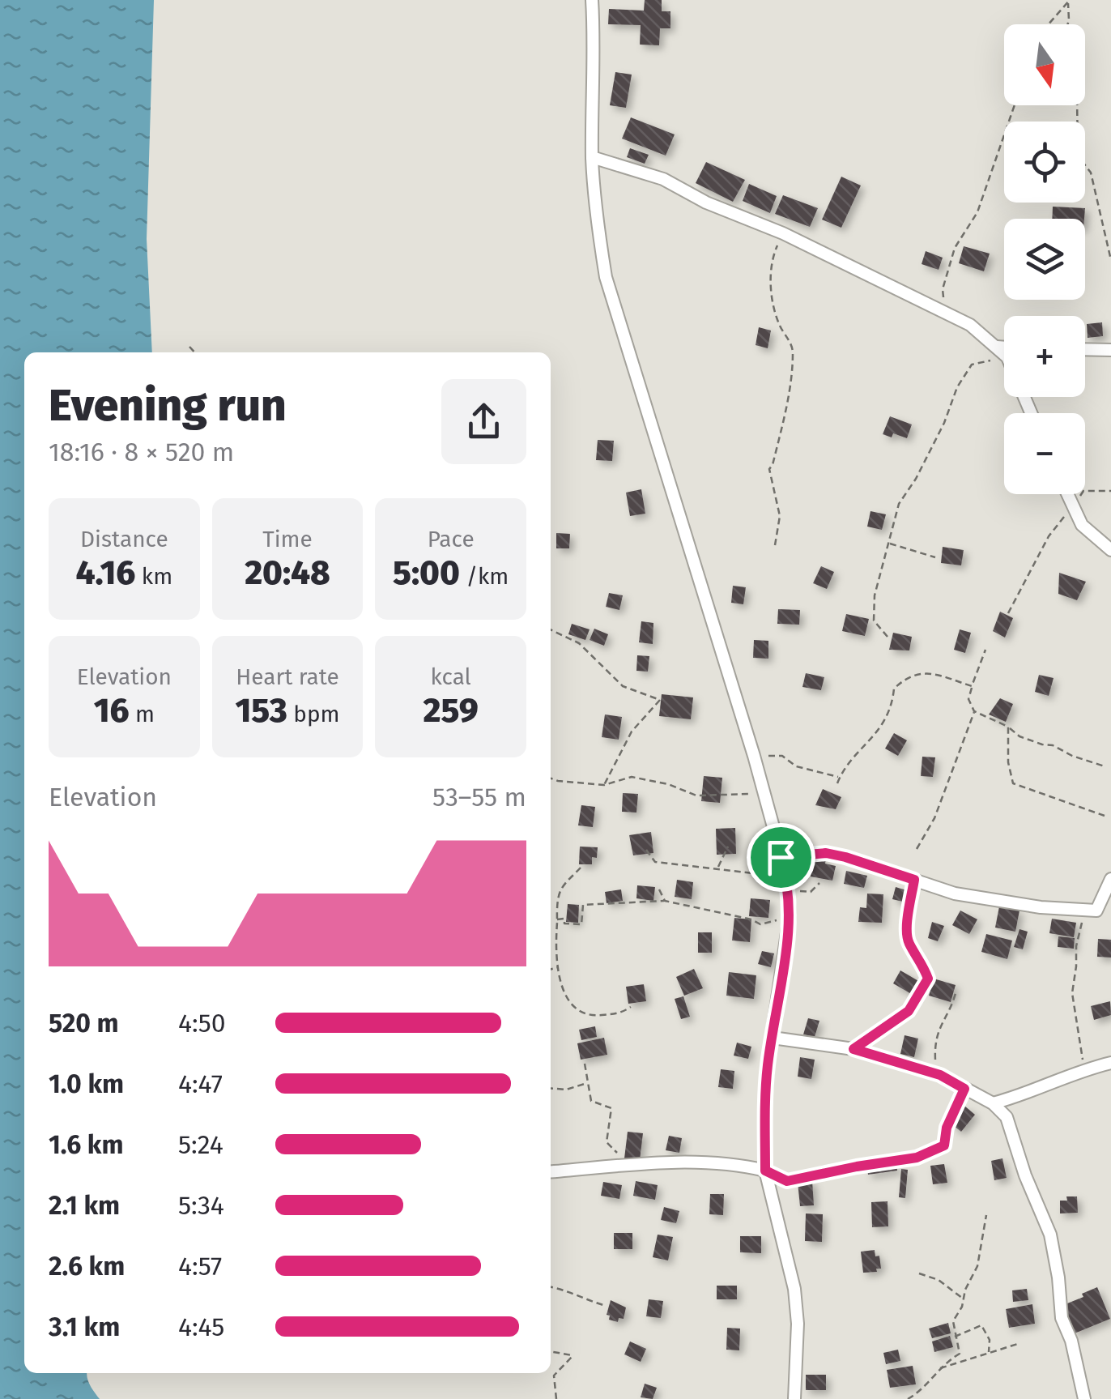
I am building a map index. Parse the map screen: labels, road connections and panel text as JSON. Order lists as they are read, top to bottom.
{
  "north": "bottom",
  "page": {
    "map_buttons": ["+", "−"],
    "heading": ["Evening run", "18:16 · 8 × 520 m"],
    "stats": [
      ["Distance", "4.16 km"],
      ["Time", "20:48"],
      ["Pace", "5:00 /km"],
      ["Elevation", "16 m"],
      ["Heart rate", "153 bpm"],
      ["kcal", "259"]
    ],
    "chart": ["Elevation", "53–55 m"],
    "list": [
      {
        "name": "520 m",
        "note": "4:50"
      },
      {
        "name": "1.0 km",
        "note": "4:47"
      },
      {
        "name": "1.6 km",
        "note": "5:24"
      },
      {
        "name": "2.1 km",
        "note": "5:34"
      },
      {
        "name": "2.6 km",
        "note": "4:57"
      },
      {
        "name": "3.1 km",
        "note": "4:45"
      }
    ]
  }
}
